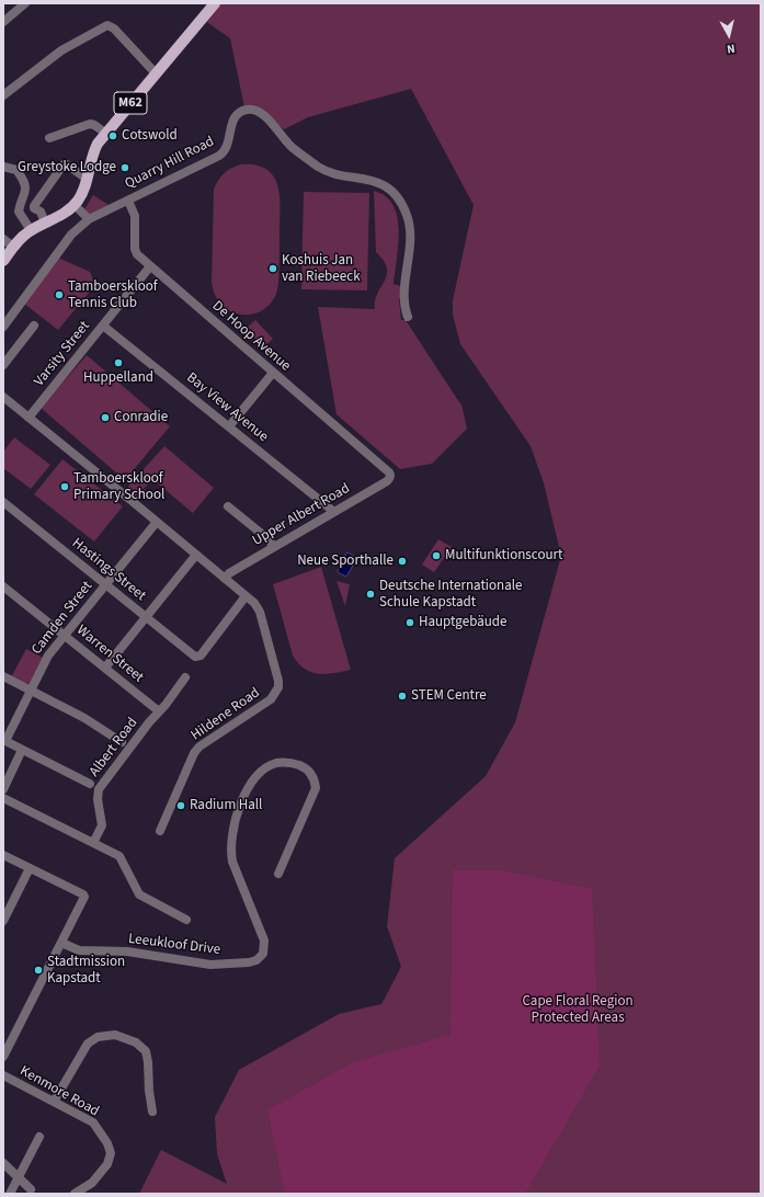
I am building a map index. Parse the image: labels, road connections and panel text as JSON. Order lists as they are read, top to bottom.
{
  "streets": {
    "main road": ["M62"],
    "street": [
      "Quarry Hill Road",
      "De Hoop Avenue",
      "Varsity Street",
      "Bay View Avenue",
      "Upper Albert Road",
      "Hastings Street",
      "Camden Street",
      "Warren Street",
      "Hildene Road",
      "Albert Road",
      "Leeukloof Drive",
      "Kenmore Road"
    ]
  },
  "crossings": [
    ["Quarry Hill Road", "De Hoop Avenue"],
    ["De Hoop Avenue", "Varsity Street"],
    ["De Hoop Avenue", "Upper Albert Road"],
    ["Varsity Street", "Bay View Avenue"],
    ["Varsity Street", "Hildene Road"],
    ["Bay View Avenue", "Upper Albert Road"],
    ["Upper Albert Road", "Hildene Road"],
    ["Hastings Street", "Camden Street"],
    ["Hastings Street", "Hildene Road"],
    ["Camden Street", "Warren Street"],
    ["Camden Street", "Hildene Road"],
    ["Warren Street", "Albert Road"]
  ],
  "parks": ["Cape Floral Region Protected Areas"],
  "places": [
    "Cotswold",
    "Greystoke Lodge",
    "Koshuis Jan van Riebeeck",
    "Tamboerskloof Tennis Club",
    "Huppelland",
    "Conradie",
    "Tamboerskloof Primary School",
    "Multifunktionscourt",
    "Neue Sporthalle",
    "Deutsche Internationale Schule Kapstadt",
    "Hauptgebäude",
    "STEM Centre",
    "Radium Hall",
    "Stadtmission Kapstadt"
  ],
  "north": "bottom"
}
